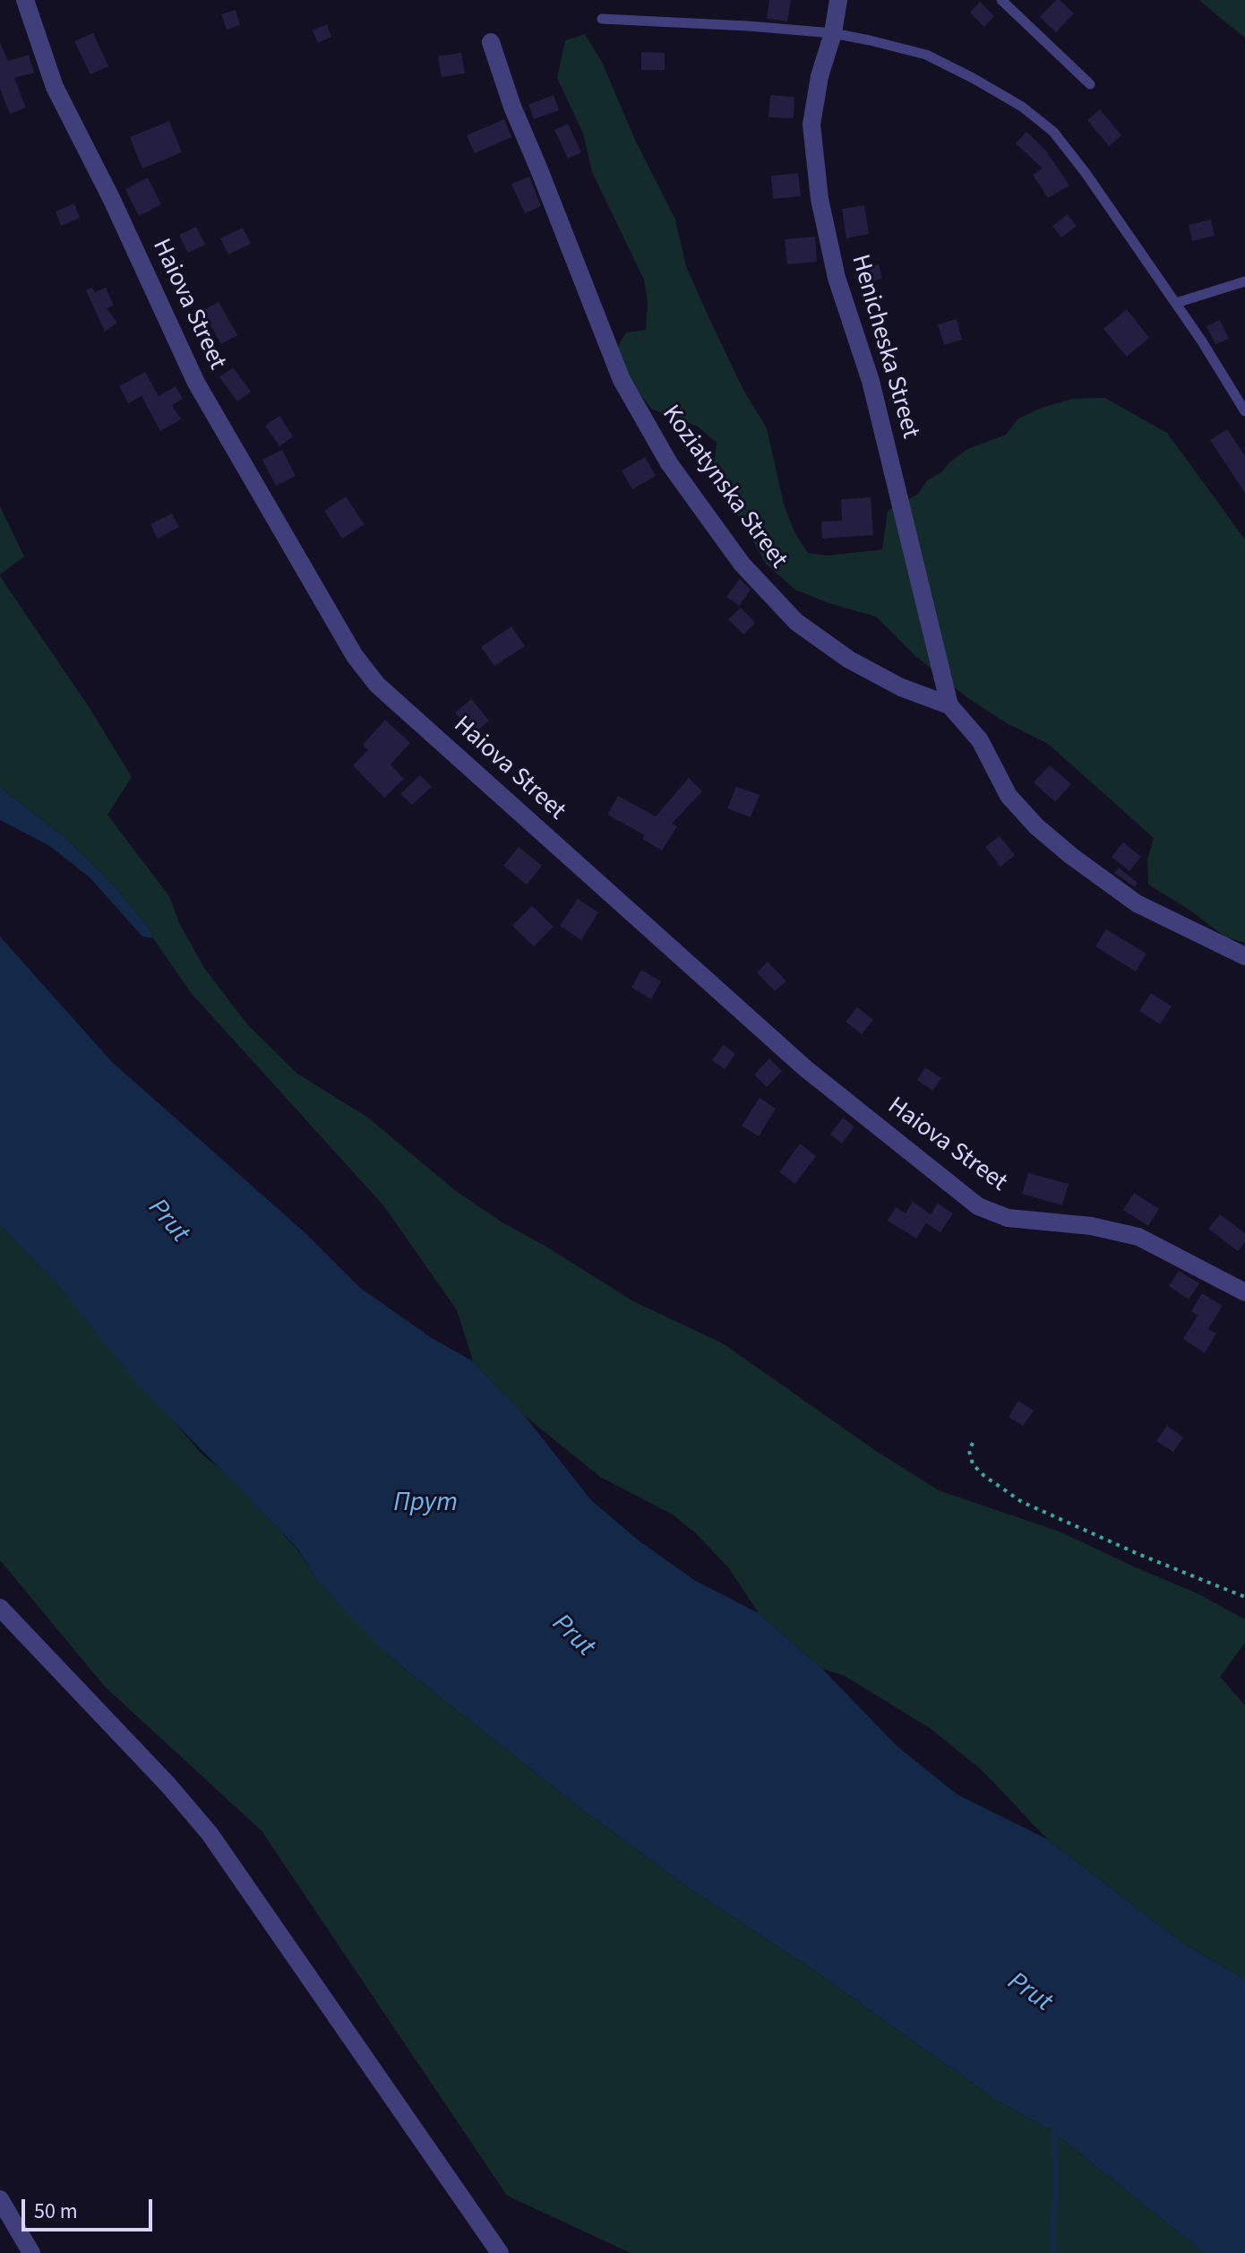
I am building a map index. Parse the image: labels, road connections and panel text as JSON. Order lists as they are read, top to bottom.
{
  "streets": {
    "street": ["Haiova Street", "Henicheska Street", "Koziatynska Street"]
  },
  "crossings": [
    ["Henicheska Street", "Koziatynska Street"]
  ],
  "water": ["Prut", "Прут"],
  "scale_bar": "50 m"
}
